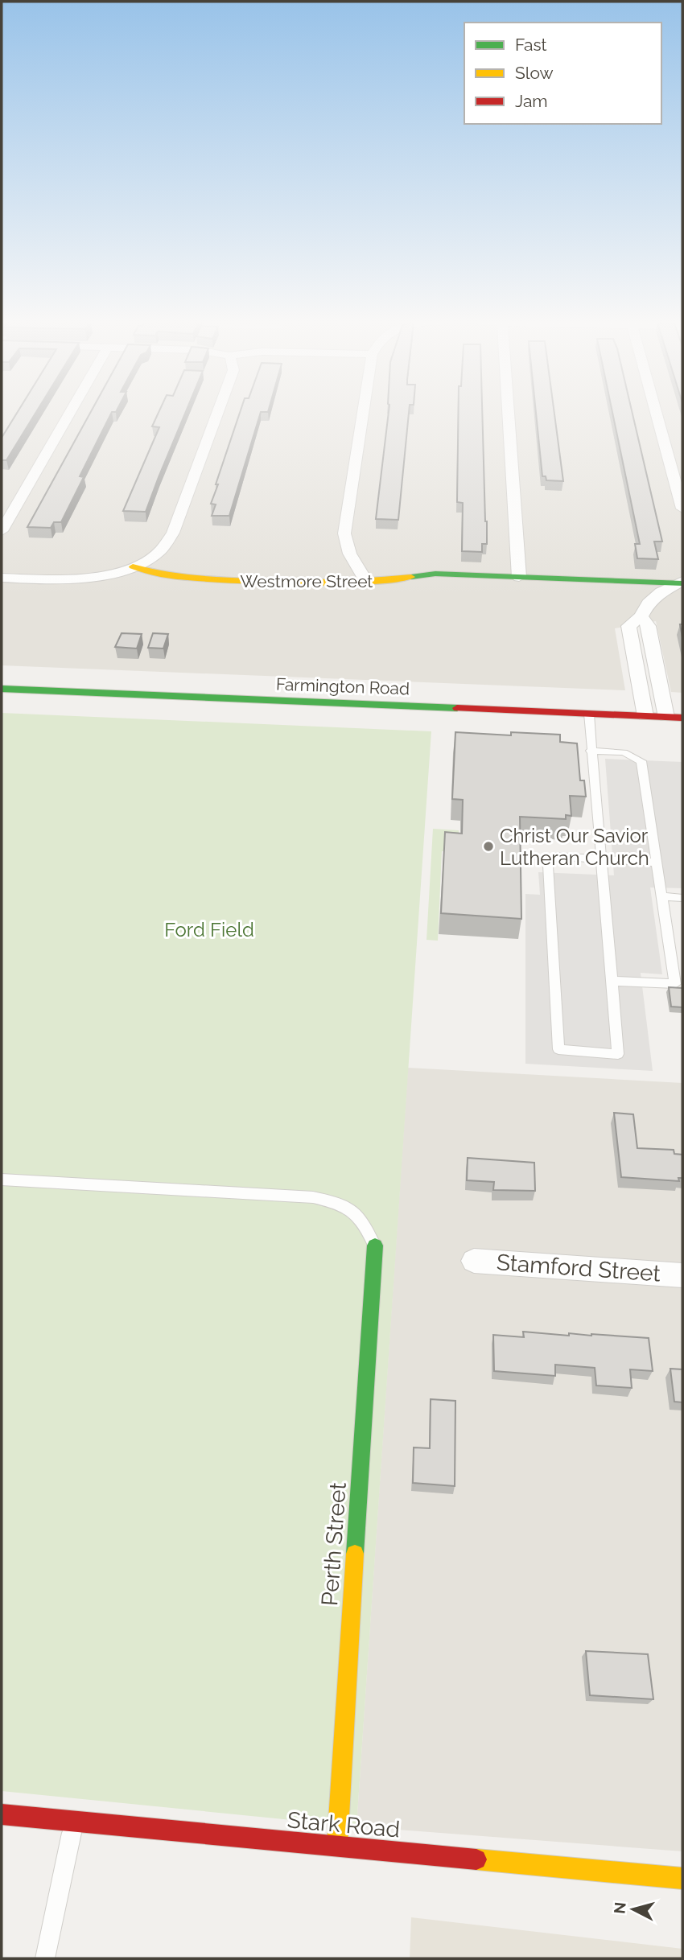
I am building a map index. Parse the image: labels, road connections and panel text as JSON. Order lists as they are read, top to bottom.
{
  "streets": {
    "street": [
      "Westmore Street",
      "Farmington Road",
      "Stamford Street",
      "Perth Street",
      "Stark Road"
    ]
  },
  "crossings": [
    ["Perth Street", "Stark Road"]
  ],
  "parks": ["Ford Field"],
  "places": ["Christ Our Savior Lutheran Church"],
  "legend": ["Fast", "Slow", "Jam"],
  "north": "left"
}
